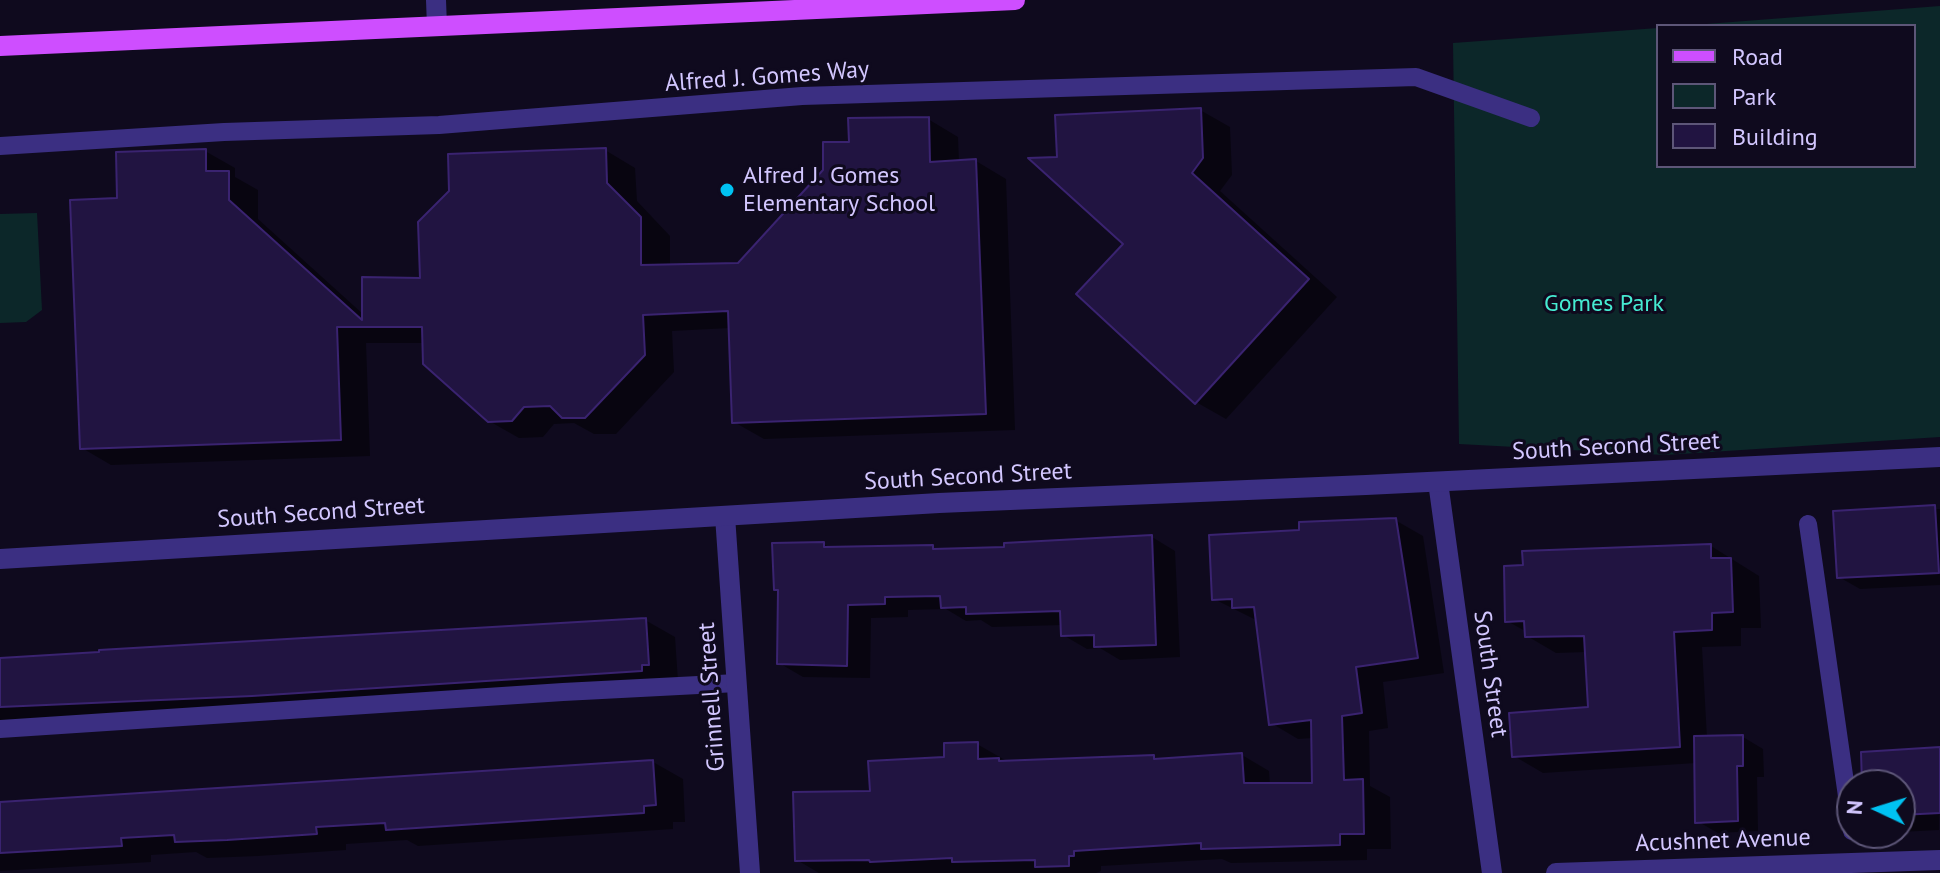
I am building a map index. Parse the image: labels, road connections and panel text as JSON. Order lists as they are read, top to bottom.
{
  "streets": {
    "street": [
      "South Second Street",
      "South Street",
      "Grinnell Street",
      "Acushnet Avenue"
    ],
    "lane": ["Alfred J. Gomes Way"]
  },
  "crossings": [
    ["South Second Street", "South Street"],
    ["South Second Street", "Grinnell Street"]
  ],
  "parks": ["Gomes Park"],
  "places": ["Alfred J. Gomes Elementary School"],
  "legend": ["Road", "Park", "Building"],
  "north": "left"
}
